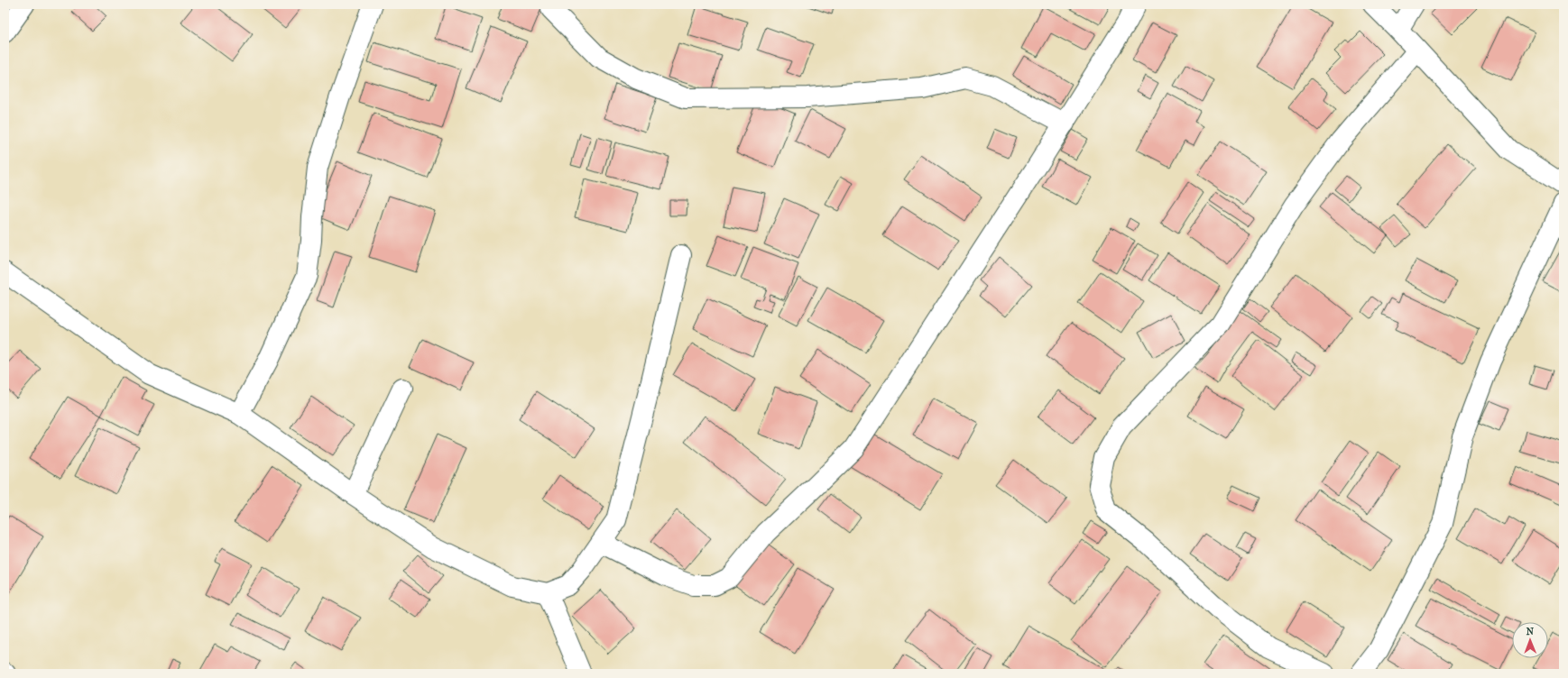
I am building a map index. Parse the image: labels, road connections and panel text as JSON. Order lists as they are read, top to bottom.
{
  "north": "top"
}
